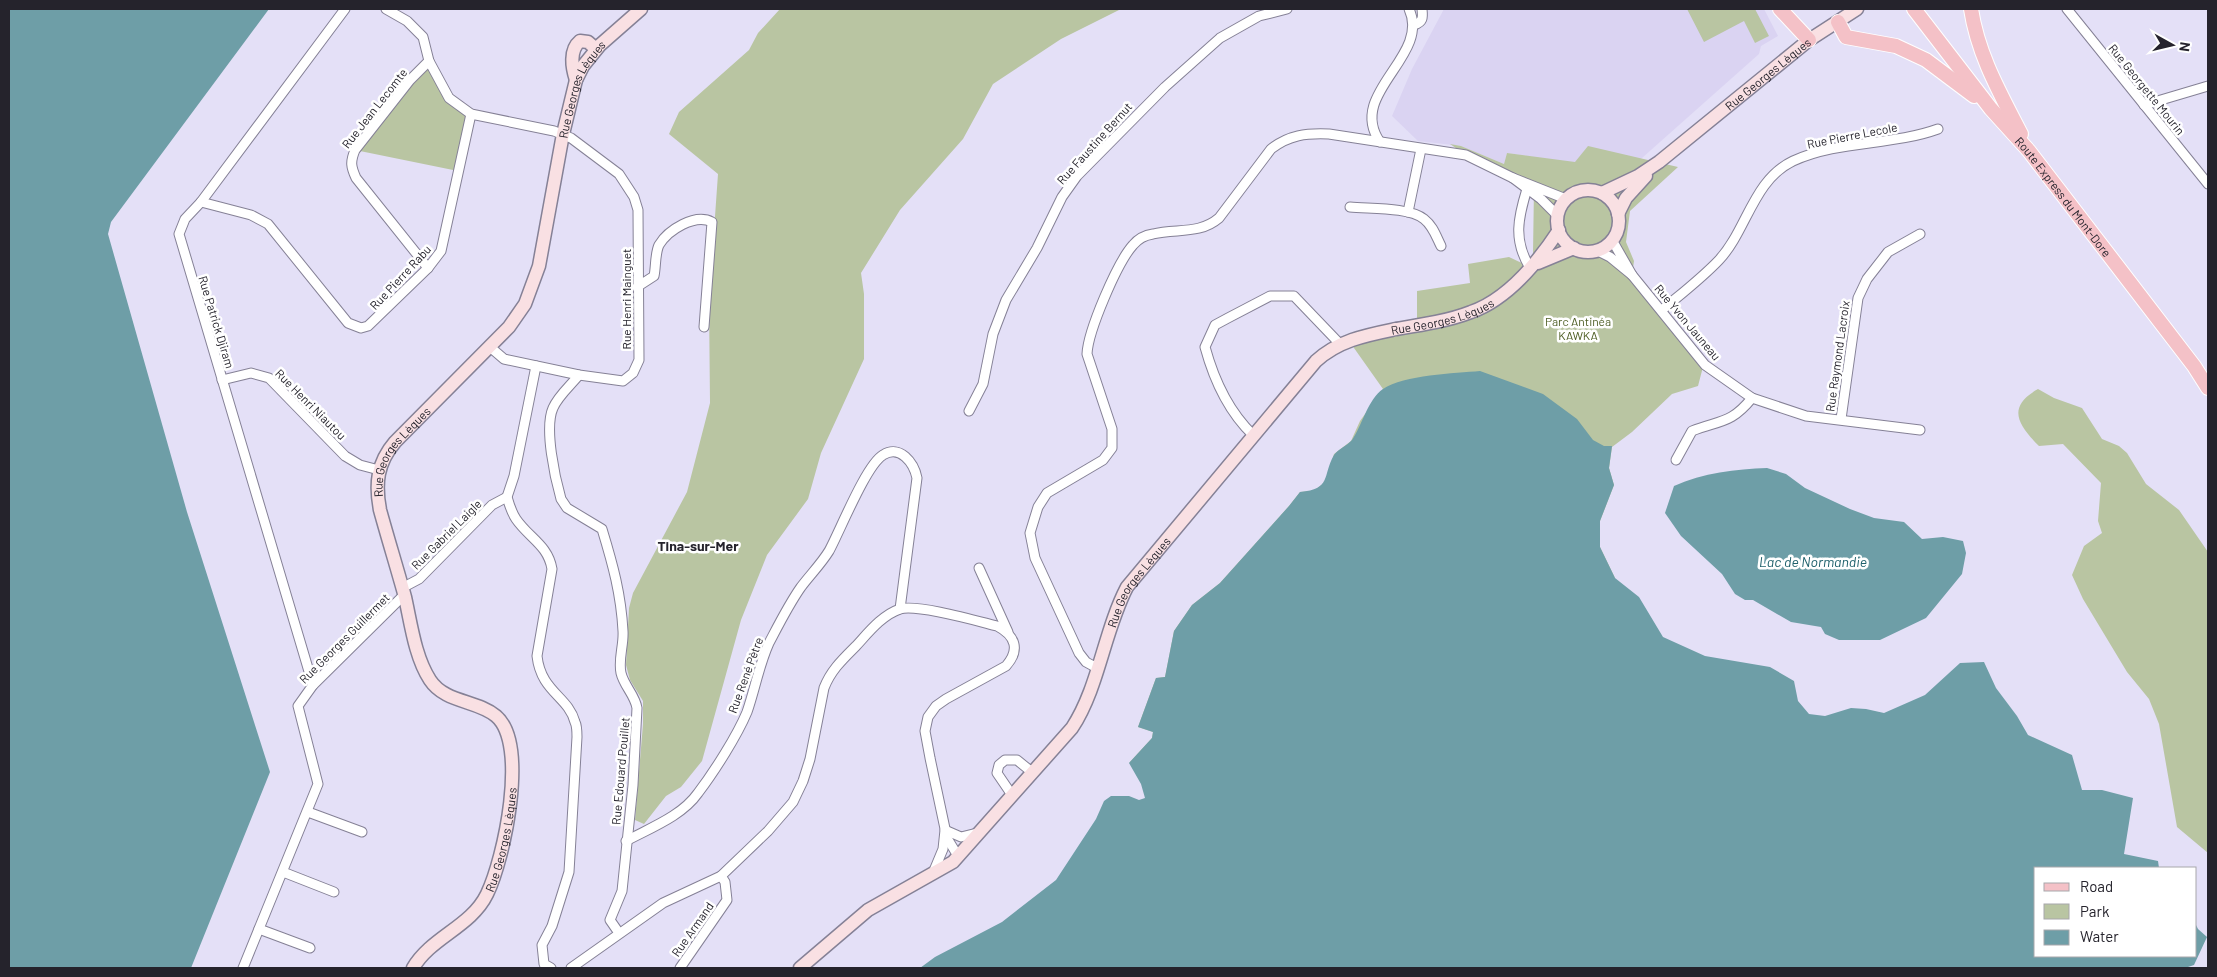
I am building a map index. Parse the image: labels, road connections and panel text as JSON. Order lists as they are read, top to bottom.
{
  "streets": {
    "main road": ["Rue Georges Lèques", "Route Express du Mont-Dore"],
    "street": [
      "Rue Georgette Mourin",
      "Rue Jean Lecomte",
      "Rue Pierre Lecole",
      "Rue Faustine Bernut",
      "Rue Pierre Rabu",
      "Rue Henri Mainguet",
      "Rue Patrick Djiram",
      "Rue Yvon Jauneau",
      "Rue Raymond Lacroix",
      "Rue Henri Niautou",
      "Rue Gabriel Laigle",
      "Rue Georges Guillermet",
      "Rue René Pètre",
      "Rue Edouard Pouillet",
      "Rue Armand"
    ]
  },
  "crossings": [
    ["Rue Georges Lèques", "Rue Henri Mainguet"],
    ["Rue Georges Lèques", "Rue Yvon Jauneau"],
    ["Rue Georges Lèques", "Rue Henri Niautou"],
    ["Rue Georges Lèques", "Rue Gabriel Laigle"],
    ["Rue Georges Lèques", "Rue Georges Guillermet"],
    ["Rue Jean Lecomte", "Rue Pierre Rabu"],
    ["Rue Pierre Lecole", "Rue Yvon Jauneau"],
    ["Rue Pierre Rabu", "Rue Patrick Djiram"],
    ["Rue Henri Mainguet", "Rue Edouard Pouillet"],
    ["Rue Patrick Djiram", "Rue Henri Niautou"],
    ["Rue Patrick Djiram", "Rue Georges Guillermet"],
    ["Rue Yvon Jauneau", "Rue Raymond Lacroix"],
    ["Rue Gabriel Laigle", "Rue Georges Guillermet"],
    ["Rue René Pètre", "Rue Edouard Pouillet"]
  ],
  "districts": ["Tina-sur-Mer"],
  "water": ["Lac de Normandie"],
  "parks": ["Parc Antinéa KAWKA"],
  "legend": ["Road", "Park", "Water"],
  "north": "right"
}
